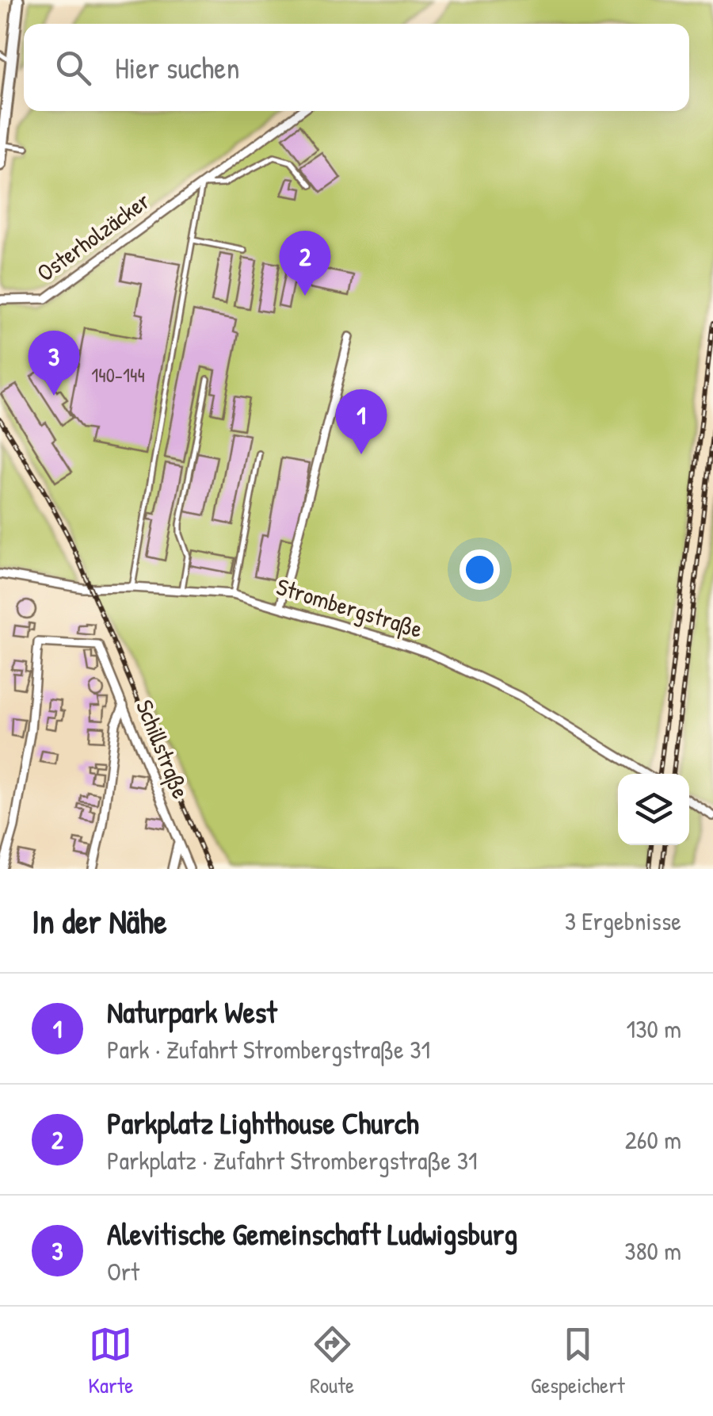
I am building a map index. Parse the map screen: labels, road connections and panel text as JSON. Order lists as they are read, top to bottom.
{
  "streets": {
    "street": ["Osterholzäcker", "Strombergstraße", "Schillstraße"]
  },
  "house_numbers": ["140-144"],
  "page": {
    "search": "Hier suchen",
    "pins": ["2", "3", "1"],
    "heading": ["In der Nähe", "3 Ergebnisse"],
    "list": [
      {
        "mark": "1",
        "name": "Naturpark West",
        "note": "Park · Zufahrt Strombergstraße 31",
        "value": "130 m"
      },
      {
        "mark": "2",
        "name": "Parkplatz Lighthouse Church",
        "note": "Parkplatz · Zufahrt Strombergstraße 31",
        "value": "260 m"
      },
      {
        "mark": "3",
        "name": "Alevitische Gemeinschaft Ludwigsburg",
        "note": "Ort",
        "value": "380 m"
      }
    ],
    "nav": ["Karte", "Route", "Gespeichert"]
  }
}
